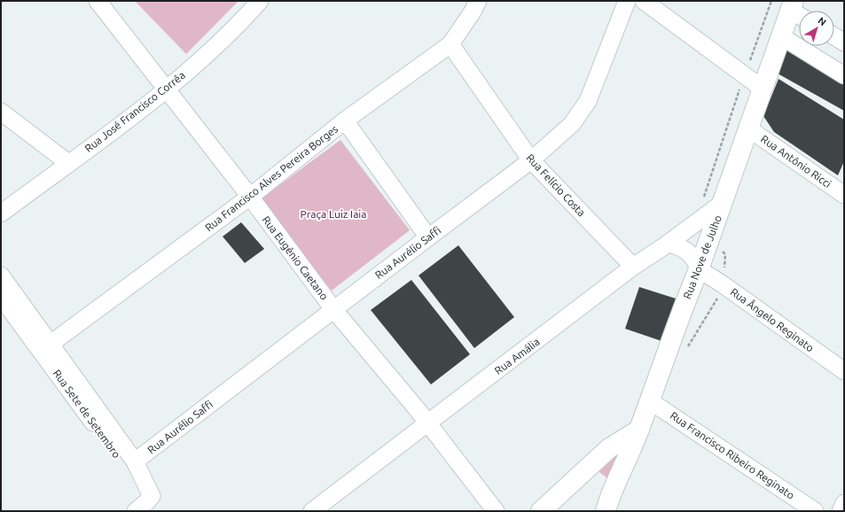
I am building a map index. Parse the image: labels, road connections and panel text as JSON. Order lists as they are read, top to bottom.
{
  "streets": {
    "main road": ["Rua Nove de Julho"],
    "street": [
      "Rua José Francisco Corrêa",
      "Rua Antônio Ricci",
      "Rua Francisco Alves Pereira Borges",
      "Rua Felício Costa",
      "Rua Aurélio Saffi",
      "Rua Eugênio Caetano",
      "Rua Ângelo Reginato",
      "Rua Amália",
      "Rua Sete de Setembro",
      "Rua Francisco Ribeiro Reginato"
    ]
  },
  "crossings": [
    ["Rua José Francisco Corrêa", "Rua Eugênio Caetano"],
    ["Rua Antônio Ricci", "Rua Nove de Julho"],
    ["Rua Francisco Alves Pereira Borges", "Rua Felício Costa"],
    ["Rua Francisco Alves Pereira Borges", "Rua Eugênio Caetano"],
    ["Rua Francisco Alves Pereira Borges", "Rua Sete de Setembro"],
    ["Rua Felício Costa", "Rua Aurélio Saffi"],
    ["Rua Felício Costa", "Rua Amália"],
    ["Rua Aurélio Saffi", "Rua Eugênio Caetano"],
    ["Rua Aurélio Saffi", "Rua Sete de Setembro"],
    ["Rua Nove de Julho", "Rua Ângelo Reginato"],
    ["Rua Nove de Julho", "Rua Amália"],
    ["Rua Nove de Julho", "Rua Francisco Ribeiro Reginato"],
    ["Rua Eugênio Caetano", "Rua Amália"]
  ],
  "parks": ["Praça Luiz Iaia"],
  "north": "top right"
}
